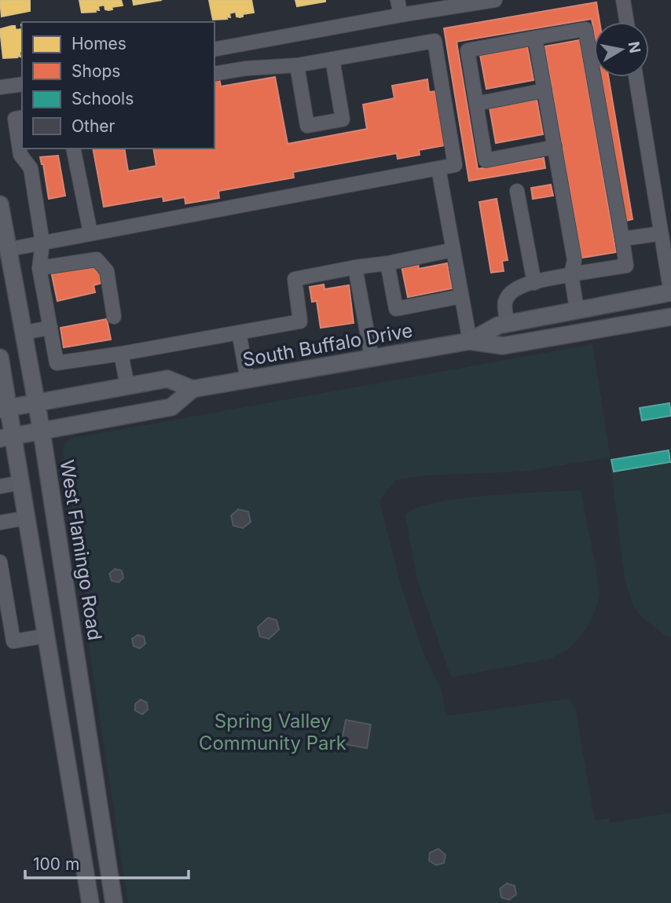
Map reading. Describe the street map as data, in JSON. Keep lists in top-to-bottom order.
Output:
{
  "streets": {
    "main road": ["South Buffalo Drive", "West Flamingo Road"]
  },
  "parks": ["Spring Valley Community Park"],
  "legend": [
    "Homes",
    "Shops",
    "Schools",
    "Other"
  ],
  "scale_bar": "100 m",
  "north": "right"
}
